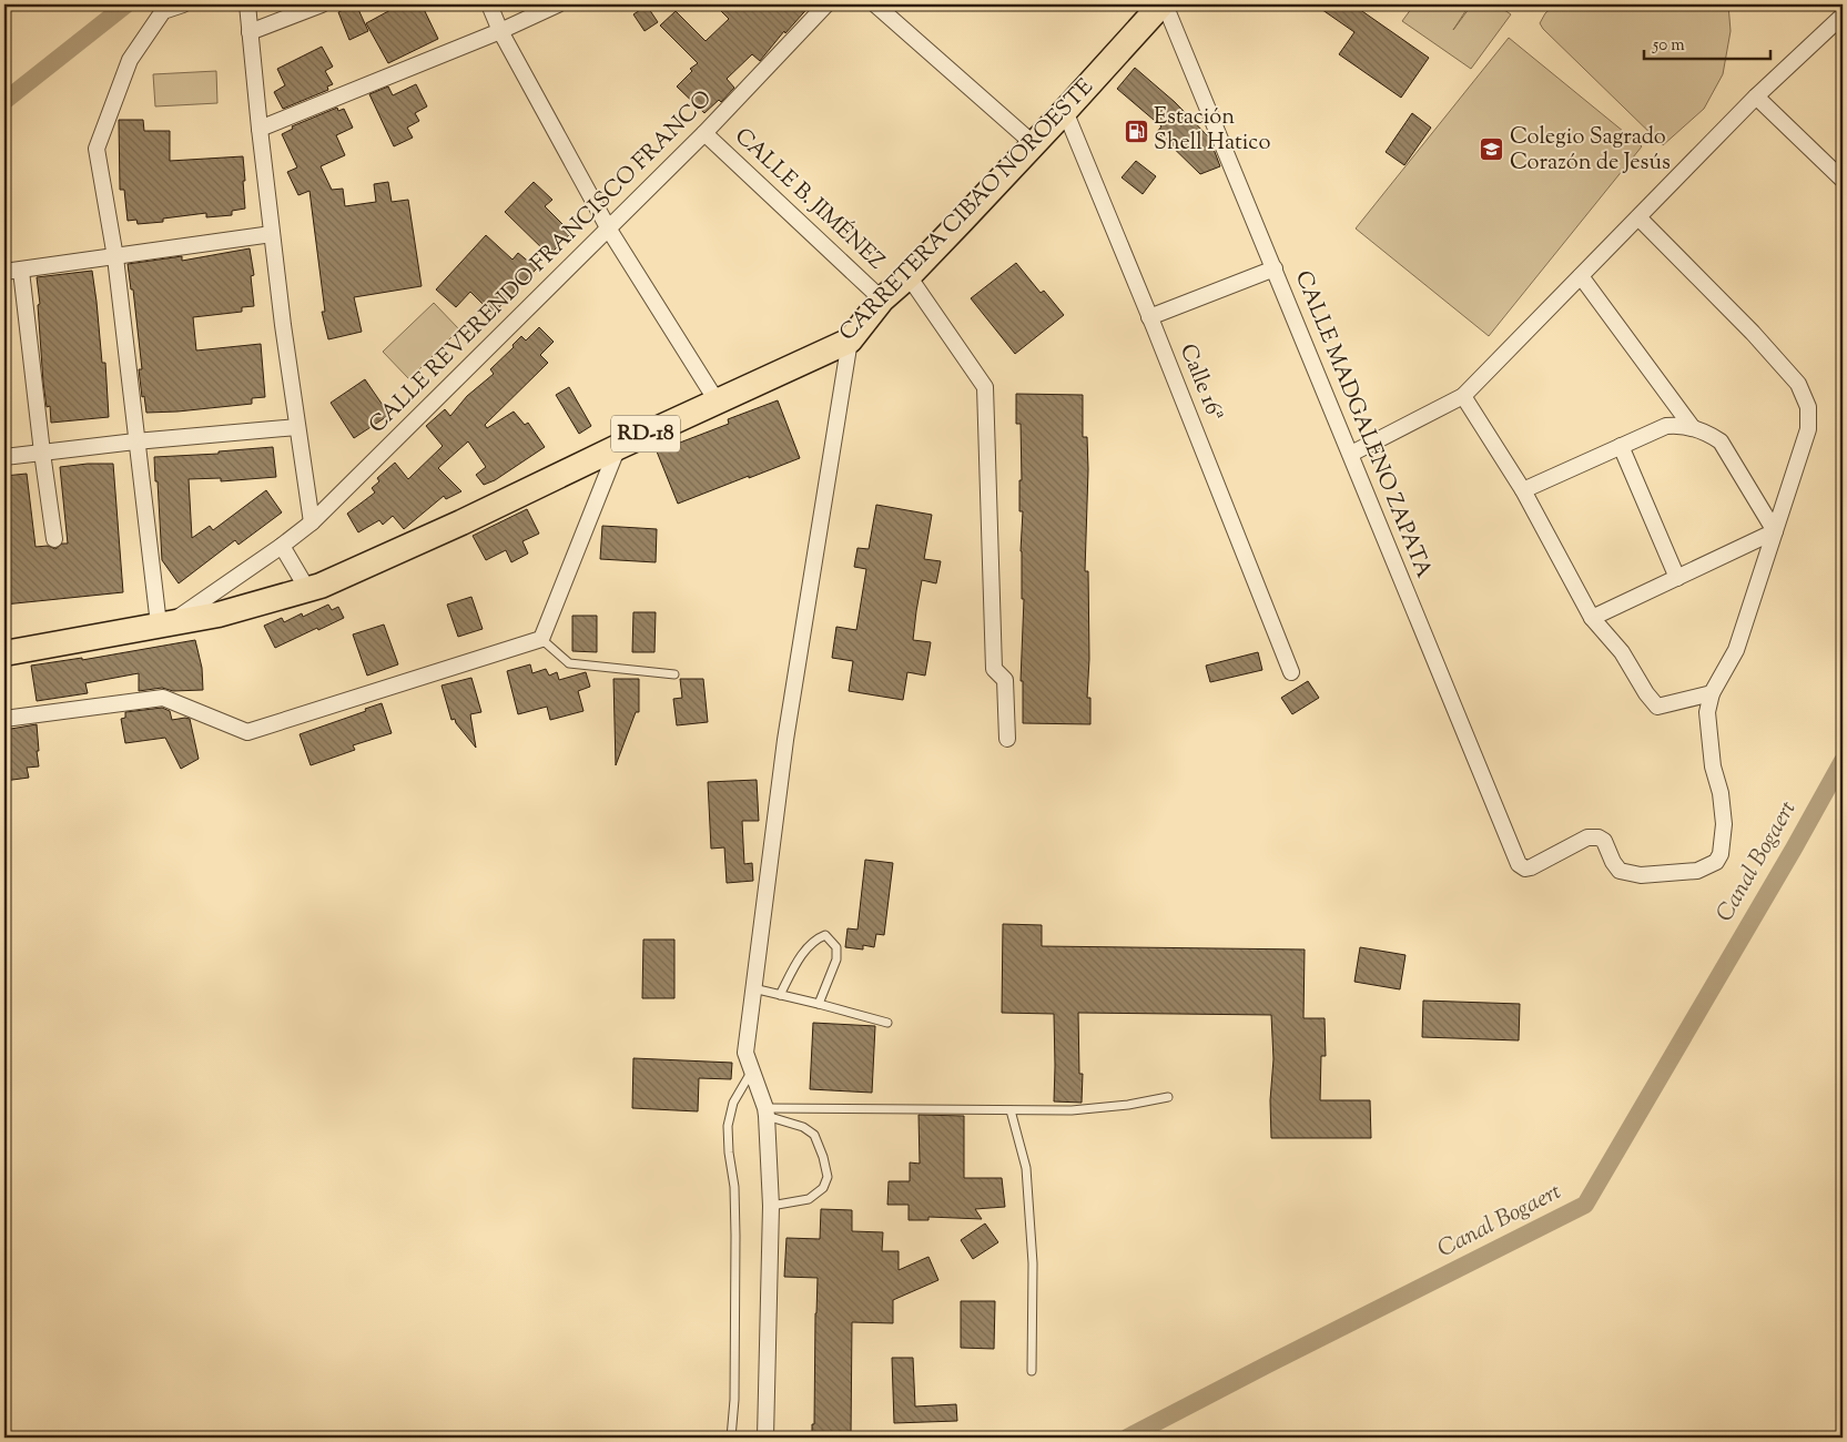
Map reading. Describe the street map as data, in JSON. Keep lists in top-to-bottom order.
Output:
{
  "streets": {
    "main road": ["CARRETERA CIBAO NOROESTE", "RD-18"],
    "street": [
      "CALLE B. JIMÉNEZ",
      "CALLE REVERENDO FRANCISCO FRANCO",
      "Calle 16ª",
      "CALLE MADGALENO ZAPATA"
    ]
  },
  "crossings": [
    ["CALLE B. JIMÉNEZ", "CARRETERA CIBAO NOROESTE"],
    ["CALLE B. JIMÉNEZ", "CALLE REVERENDO FRANCISCO FRANCO"],
    ["CARRETERA CIBAO NOROESTE", "CALLE REVERENDO FRANCISCO FRANCO"],
    ["CARRETERA CIBAO NOROESTE", "Calle 16ª"],
    ["CARRETERA CIBAO NOROESTE", "CALLE MADGALENO ZAPATA"]
  ],
  "water": ["Canal Bogaert"],
  "places": {
    "fuel station": ["Estación Shell Hatico"],
    "school or university": ["Colegio Sagrado Corazón de Jesús"]
  },
  "scale_bar": "50 m"
}
